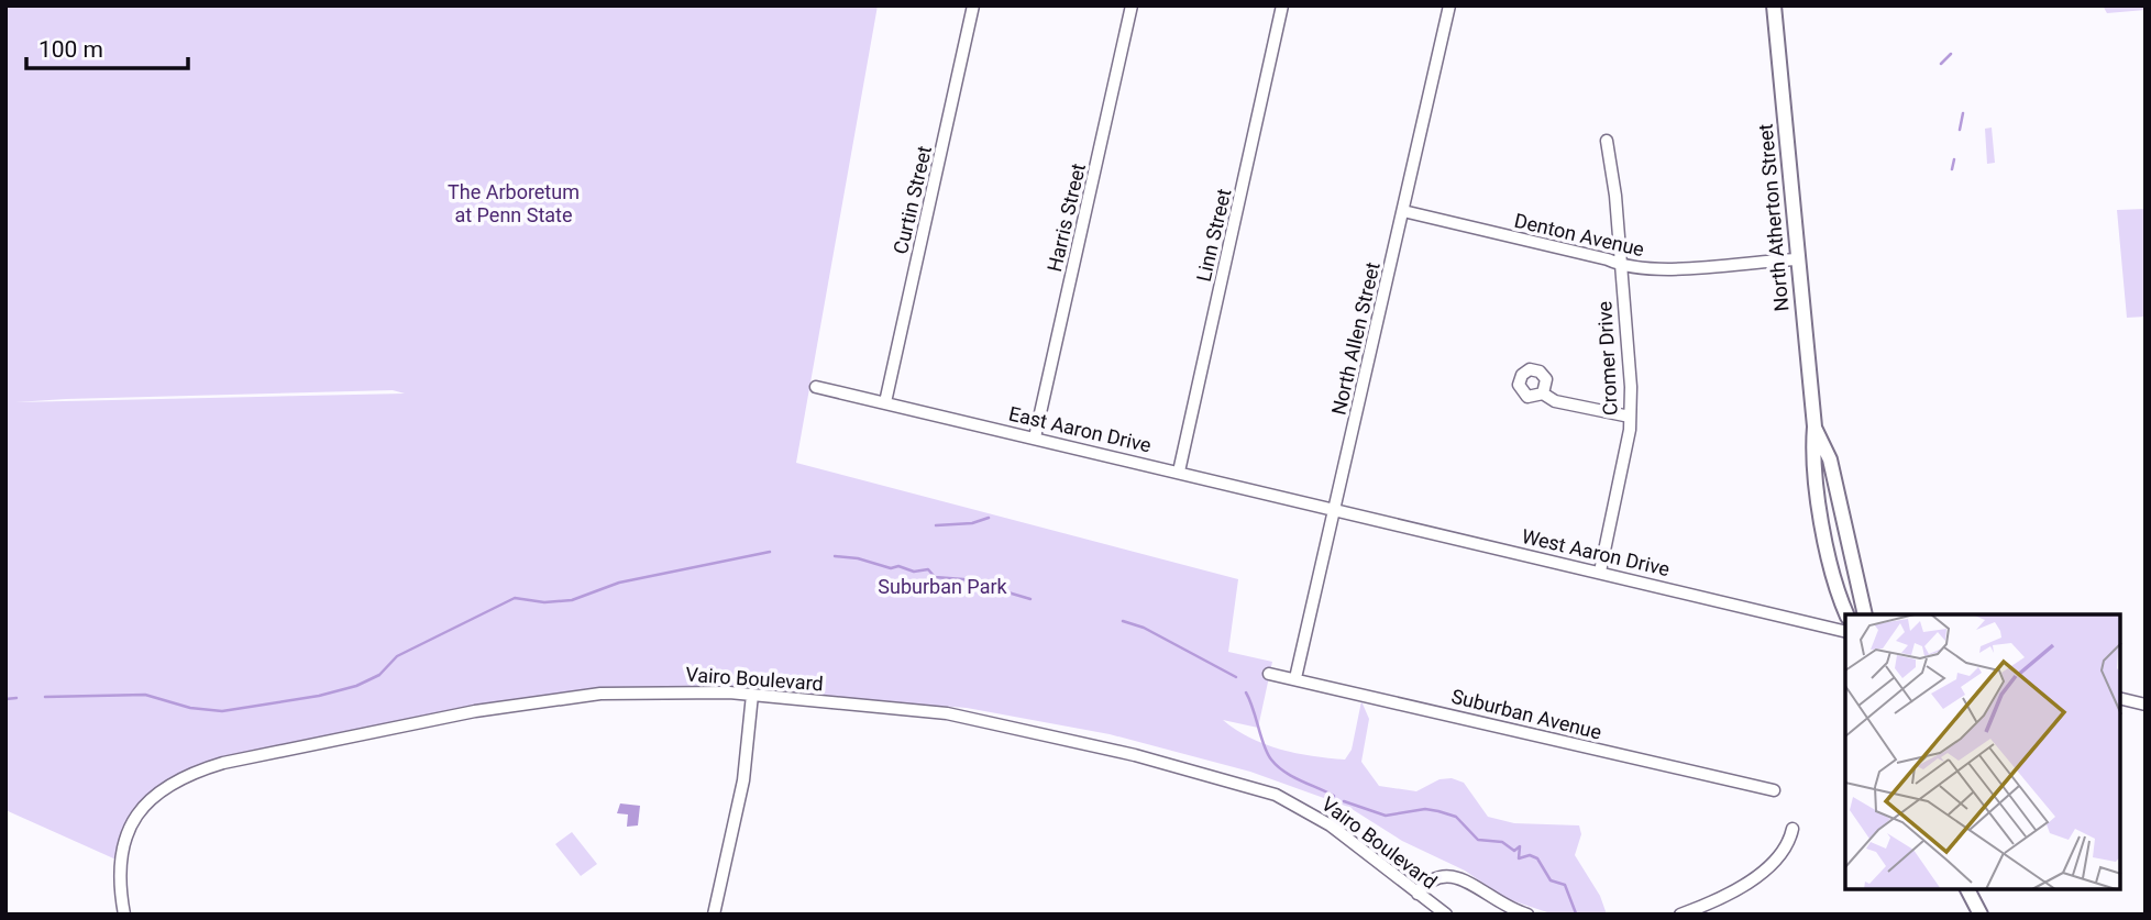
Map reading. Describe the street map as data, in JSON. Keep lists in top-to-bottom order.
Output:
{
  "streets": {
    "main road": ["North Atherton Street"],
    "street": [
      "Curtin Street",
      "Harris Street",
      "Linn Street",
      "Denton Avenue",
      "North Allen Street",
      "Cromer Drive",
      "East Aaron Drive",
      "West Aaron Drive",
      "Vairo Boulevard",
      "Suburban Avenue"
    ]
  },
  "crossings": [
    ["Curtin Street", "East Aaron Drive"],
    ["Harris Street", "East Aaron Drive"],
    ["North Atherton Street", "Denton Avenue"],
    ["Linn Street", "East Aaron Drive"],
    ["Denton Avenue", "North Allen Street"],
    ["Denton Avenue", "Cromer Drive"],
    ["North Allen Street", "East Aaron Drive"],
    ["North Allen Street", "West Aaron Drive"],
    ["North Allen Street", "Suburban Avenue"],
    ["Cromer Drive", "West Aaron Drive"],
    ["East Aaron Drive", "West Aaron Drive"]
  ],
  "parks": ["The Arboretum at Penn State", "Suburban Park"],
  "scale_bar": "100 m"
}
